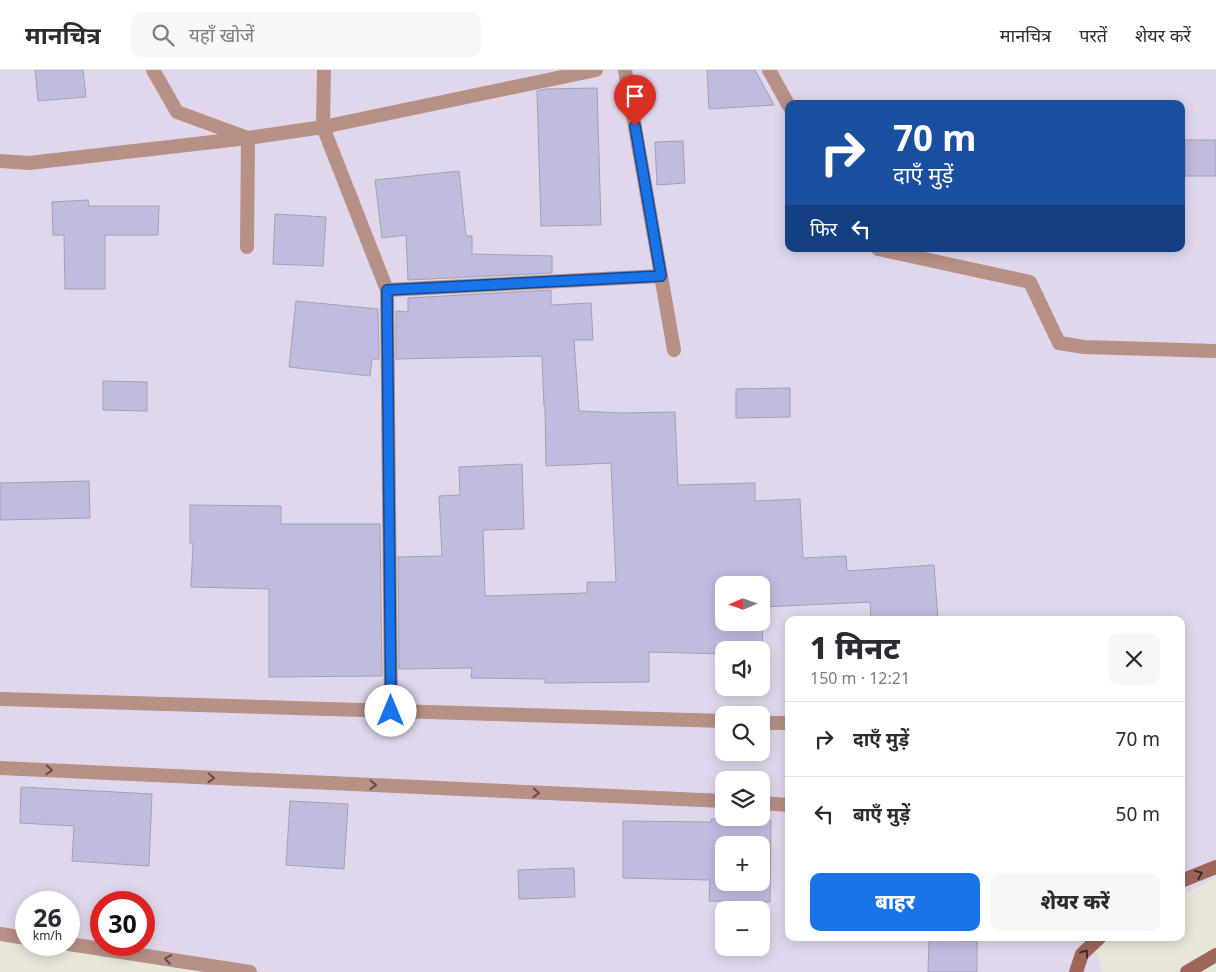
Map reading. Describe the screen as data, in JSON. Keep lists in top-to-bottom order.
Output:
{
  "north": "left",
  "page": {
    "header": "मानचित्र",
    "search": "यहाँ खोजें",
    "nav": ["मानचित्र", "परतें", "शेयर करें"],
    "turn": ["70 m", "दाएँ मुड़ें"],
    "then": "फिर",
    "map_buttons": ["+", "−"],
    "heading": ["1 मिनट", "150 m · 12:21"],
    "list": [
      {
        "name": "दाएँ मुड़ें",
        "value": "70 m"
      },
      {
        "name": "बाएँ मुड़ें",
        "value": "50 m"
      }
    ],
    "buttons": ["बाहर", "शेयर करें"],
    "speed": "26 km/h",
    "limit": "30"
  }
}
